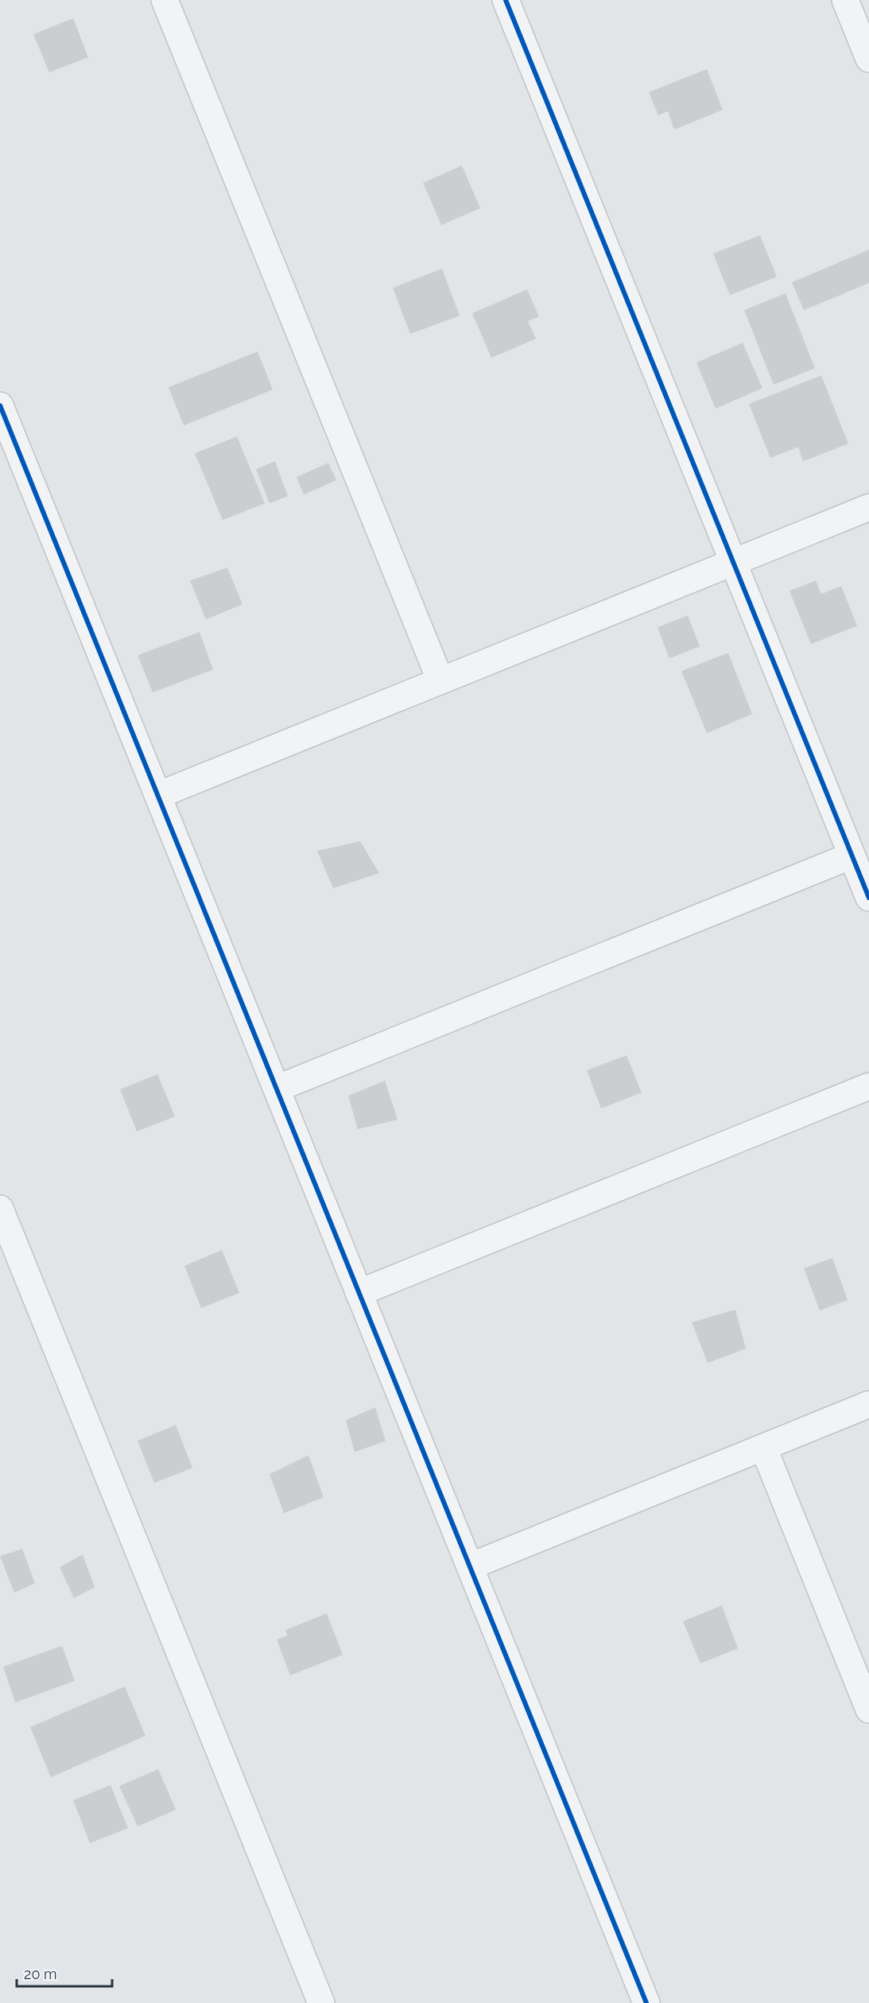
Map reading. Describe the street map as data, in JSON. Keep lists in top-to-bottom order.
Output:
{
  "scale_bar": "20 m"
}
